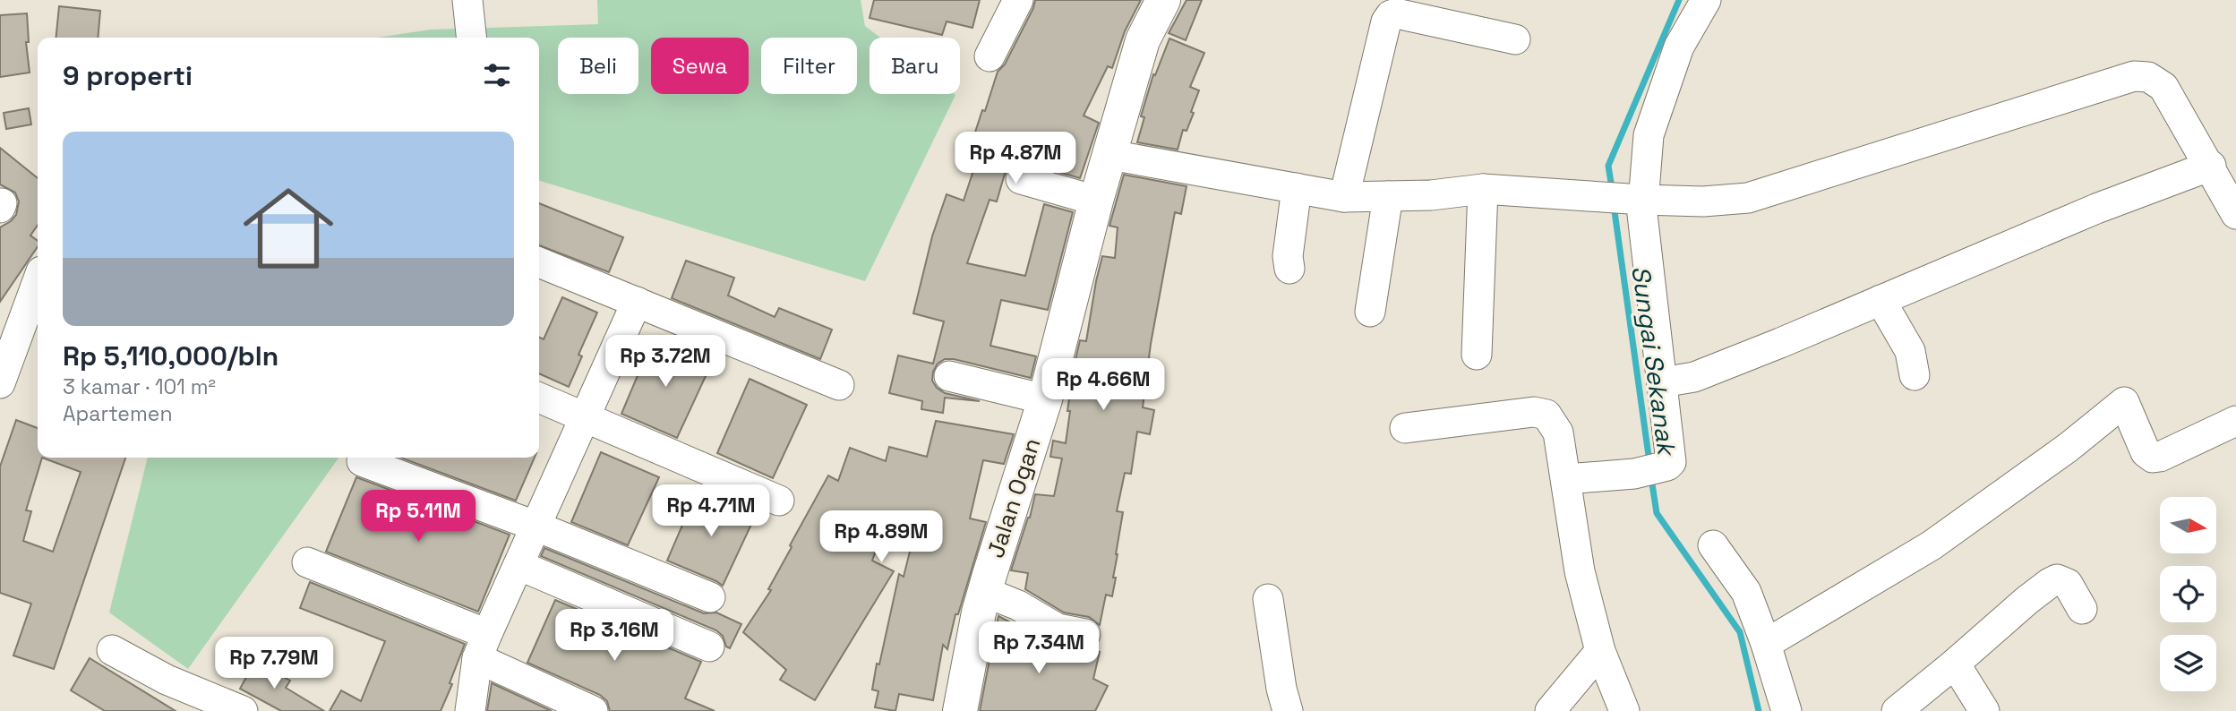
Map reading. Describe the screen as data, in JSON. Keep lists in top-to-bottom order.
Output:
{
  "streets": {
    "main road": ["Jalan Ogan"]
  },
  "water": ["Sungai Sekanak"],
  "north": "right",
  "page": {
    "chip": [
      "Beli",
      "Sewa",
      "Filter",
      "Baru"
    ],
    "heading": "9 properti",
    "list": [
      {
        "name": "Rp 5,110,000/bln",
        "note": "3 kamar · 101 m² · Apartemen"
      }
    ],
    "price": [
      "Rp 4.87M",
      "Rp 3.72M",
      "Rp 4.66M",
      "Rp 4.71M",
      "Rp 5.11M",
      "Rp 4.89M",
      "Rp 3.16M",
      "Rp 7.34M",
      "Rp 7.79M"
    ]
  }
}
